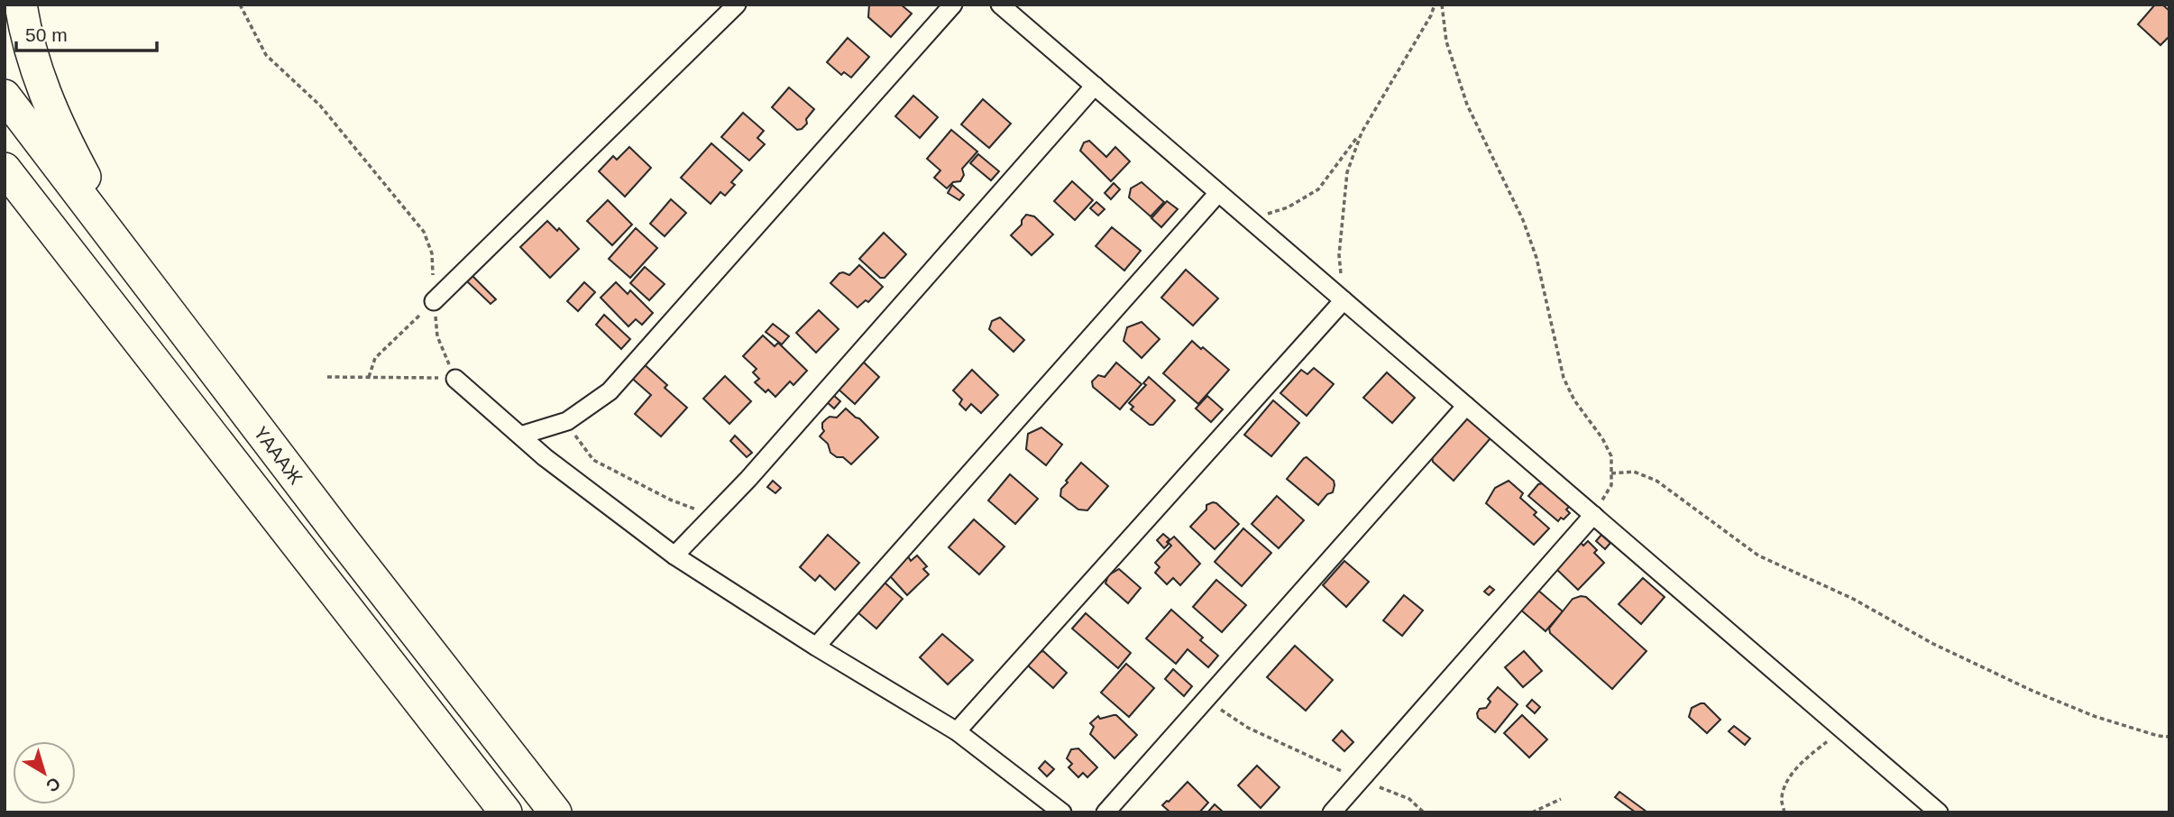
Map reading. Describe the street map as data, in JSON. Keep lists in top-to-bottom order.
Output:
{
  "streets": {
    "highway": ["ҮАААЖ"]
  },
  "scale_bar": "50 m",
  "north": "bottom right"
}
